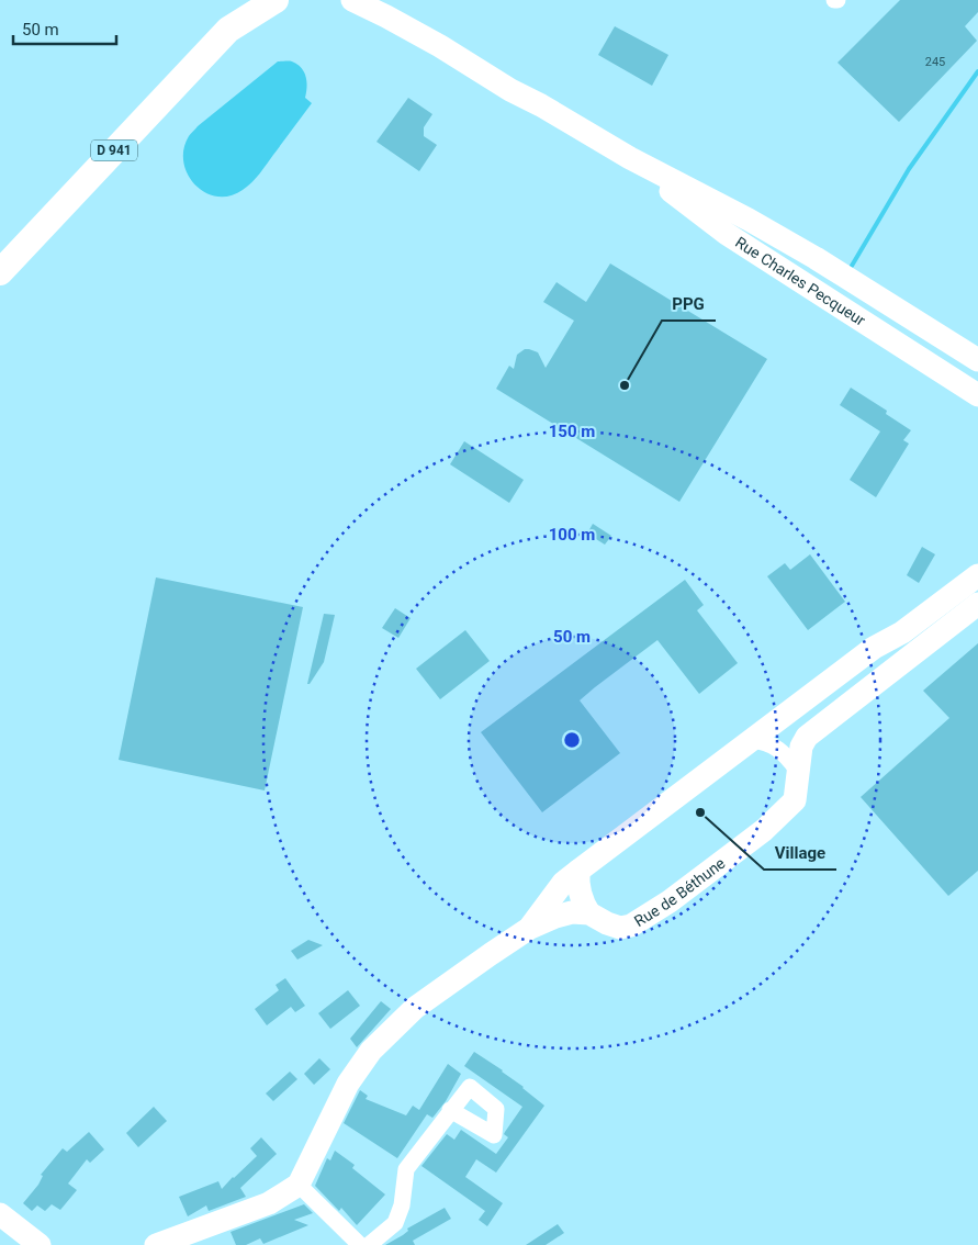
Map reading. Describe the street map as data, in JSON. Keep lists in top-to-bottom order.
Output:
{
  "streets": {
    "main road": ["D 941"],
    "street": ["Rue Charles Pecqueur", "Rue de Béthune"]
  },
  "places": ["PPG", "Village"],
  "house_numbers": ["245"],
  "scale_bar": "50 m",
  "rings": ["150 m", "100 m", "50 m"]
}
